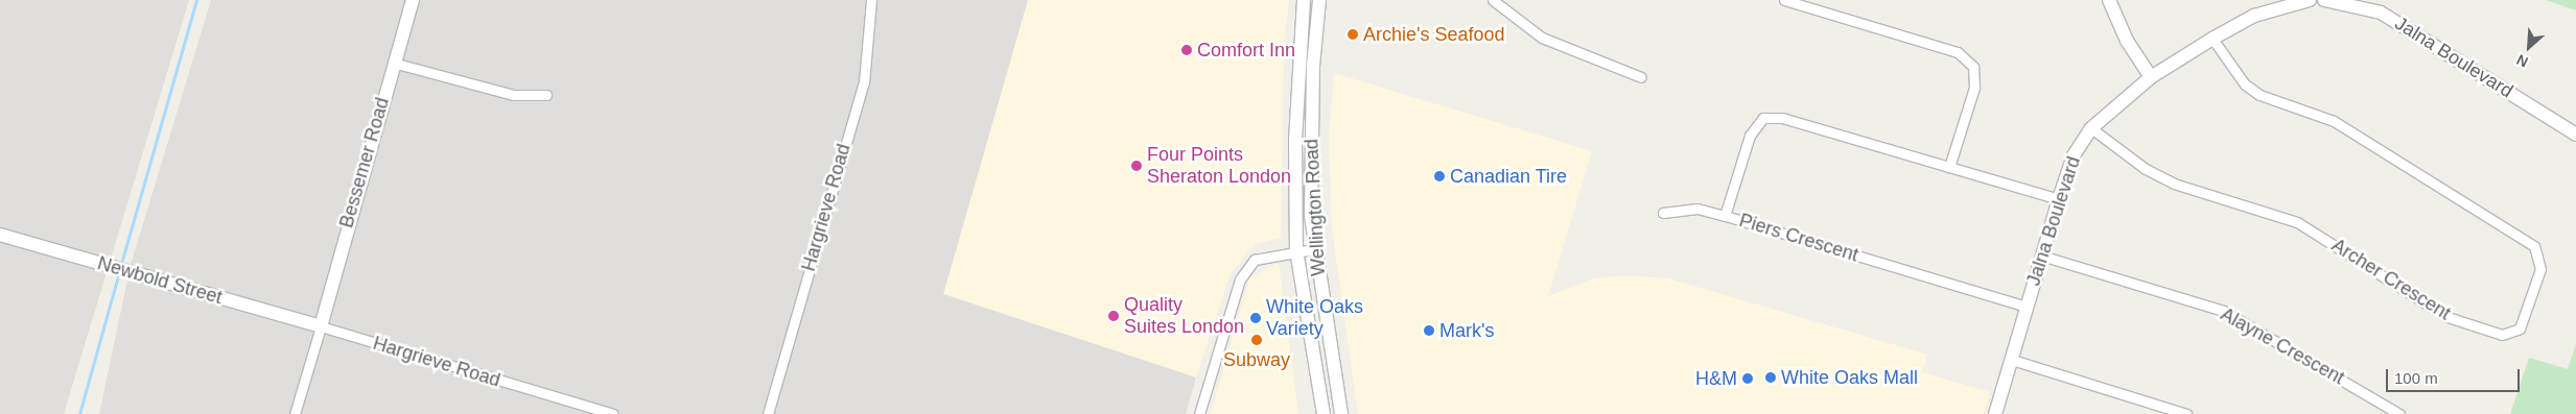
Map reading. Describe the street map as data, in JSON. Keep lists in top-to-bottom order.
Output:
{
  "streets": {
    "street": [
      "Jalna Boulevard",
      "Bessemer Road",
      "Hargrieve Road",
      "Wellington Road",
      "Piers Crescent",
      "Archer Crescent",
      "Newbold Street",
      "Alayne Crescent"
    ]
  },
  "crossings": [
    ["Jalna Boulevard", "Piers Crescent"],
    ["Jalna Boulevard", "Archer Crescent"],
    ["Jalna Boulevard", "Alayne Crescent"],
    ["Bessemer Road", "Hargrieve Road"],
    ["Bessemer Road", "Newbold Street"],
    ["Hargrieve Road", "Newbold Street"]
  ],
  "places": [
    "Archie's Seafood",
    "Comfort Inn",
    "Four Points Sheraton London",
    "Canadian Tire",
    "Quality Suites London",
    "White Oaks Variety",
    "Mark's",
    "Subway",
    "White Oaks Mall",
    "H&M"
  ],
  "scale_bar": "100 m",
  "north": "bottom left"
}
